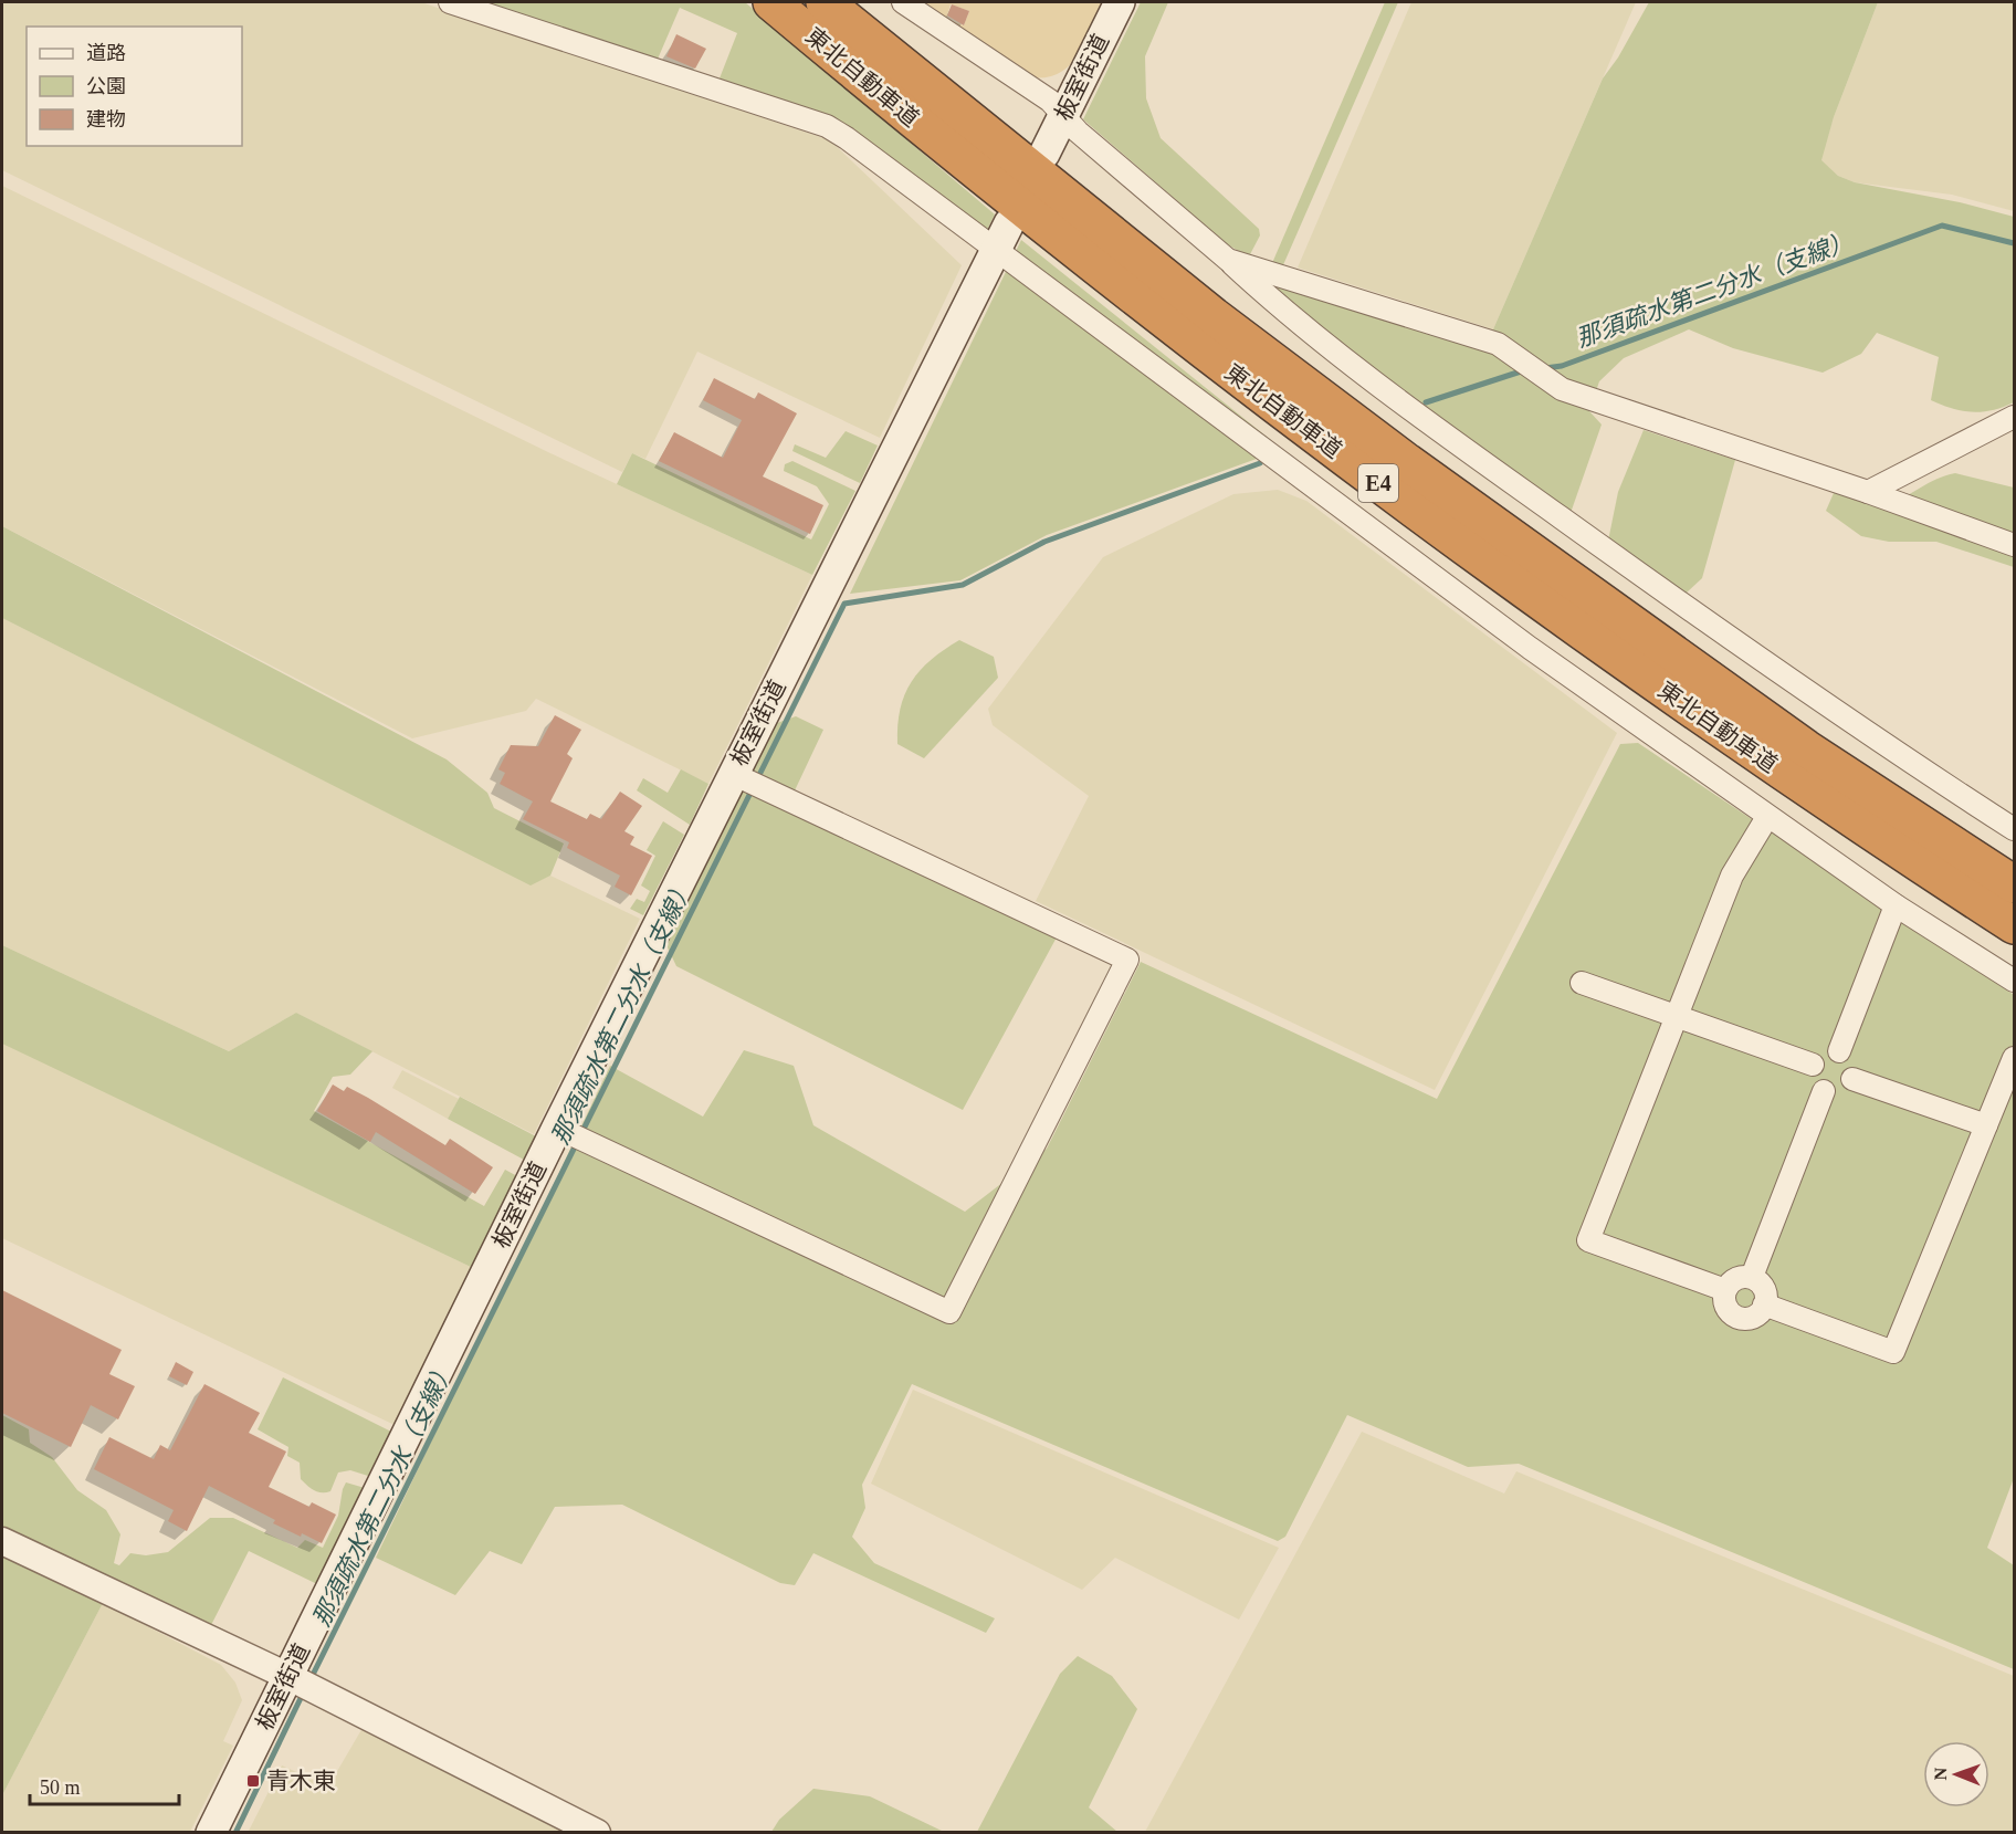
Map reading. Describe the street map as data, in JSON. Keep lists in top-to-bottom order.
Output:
{
  "streets": {
    "highway": ["東北自動車道", "E4"],
    "main road": ["板室街道"]
  },
  "water": ["那須疏水第二分水（支線）"],
  "places": {
    "transit": ["青木東"]
  },
  "legend": ["道路", "公園", "建物"],
  "scale_bar": "50 m",
  "north": "left"
}
